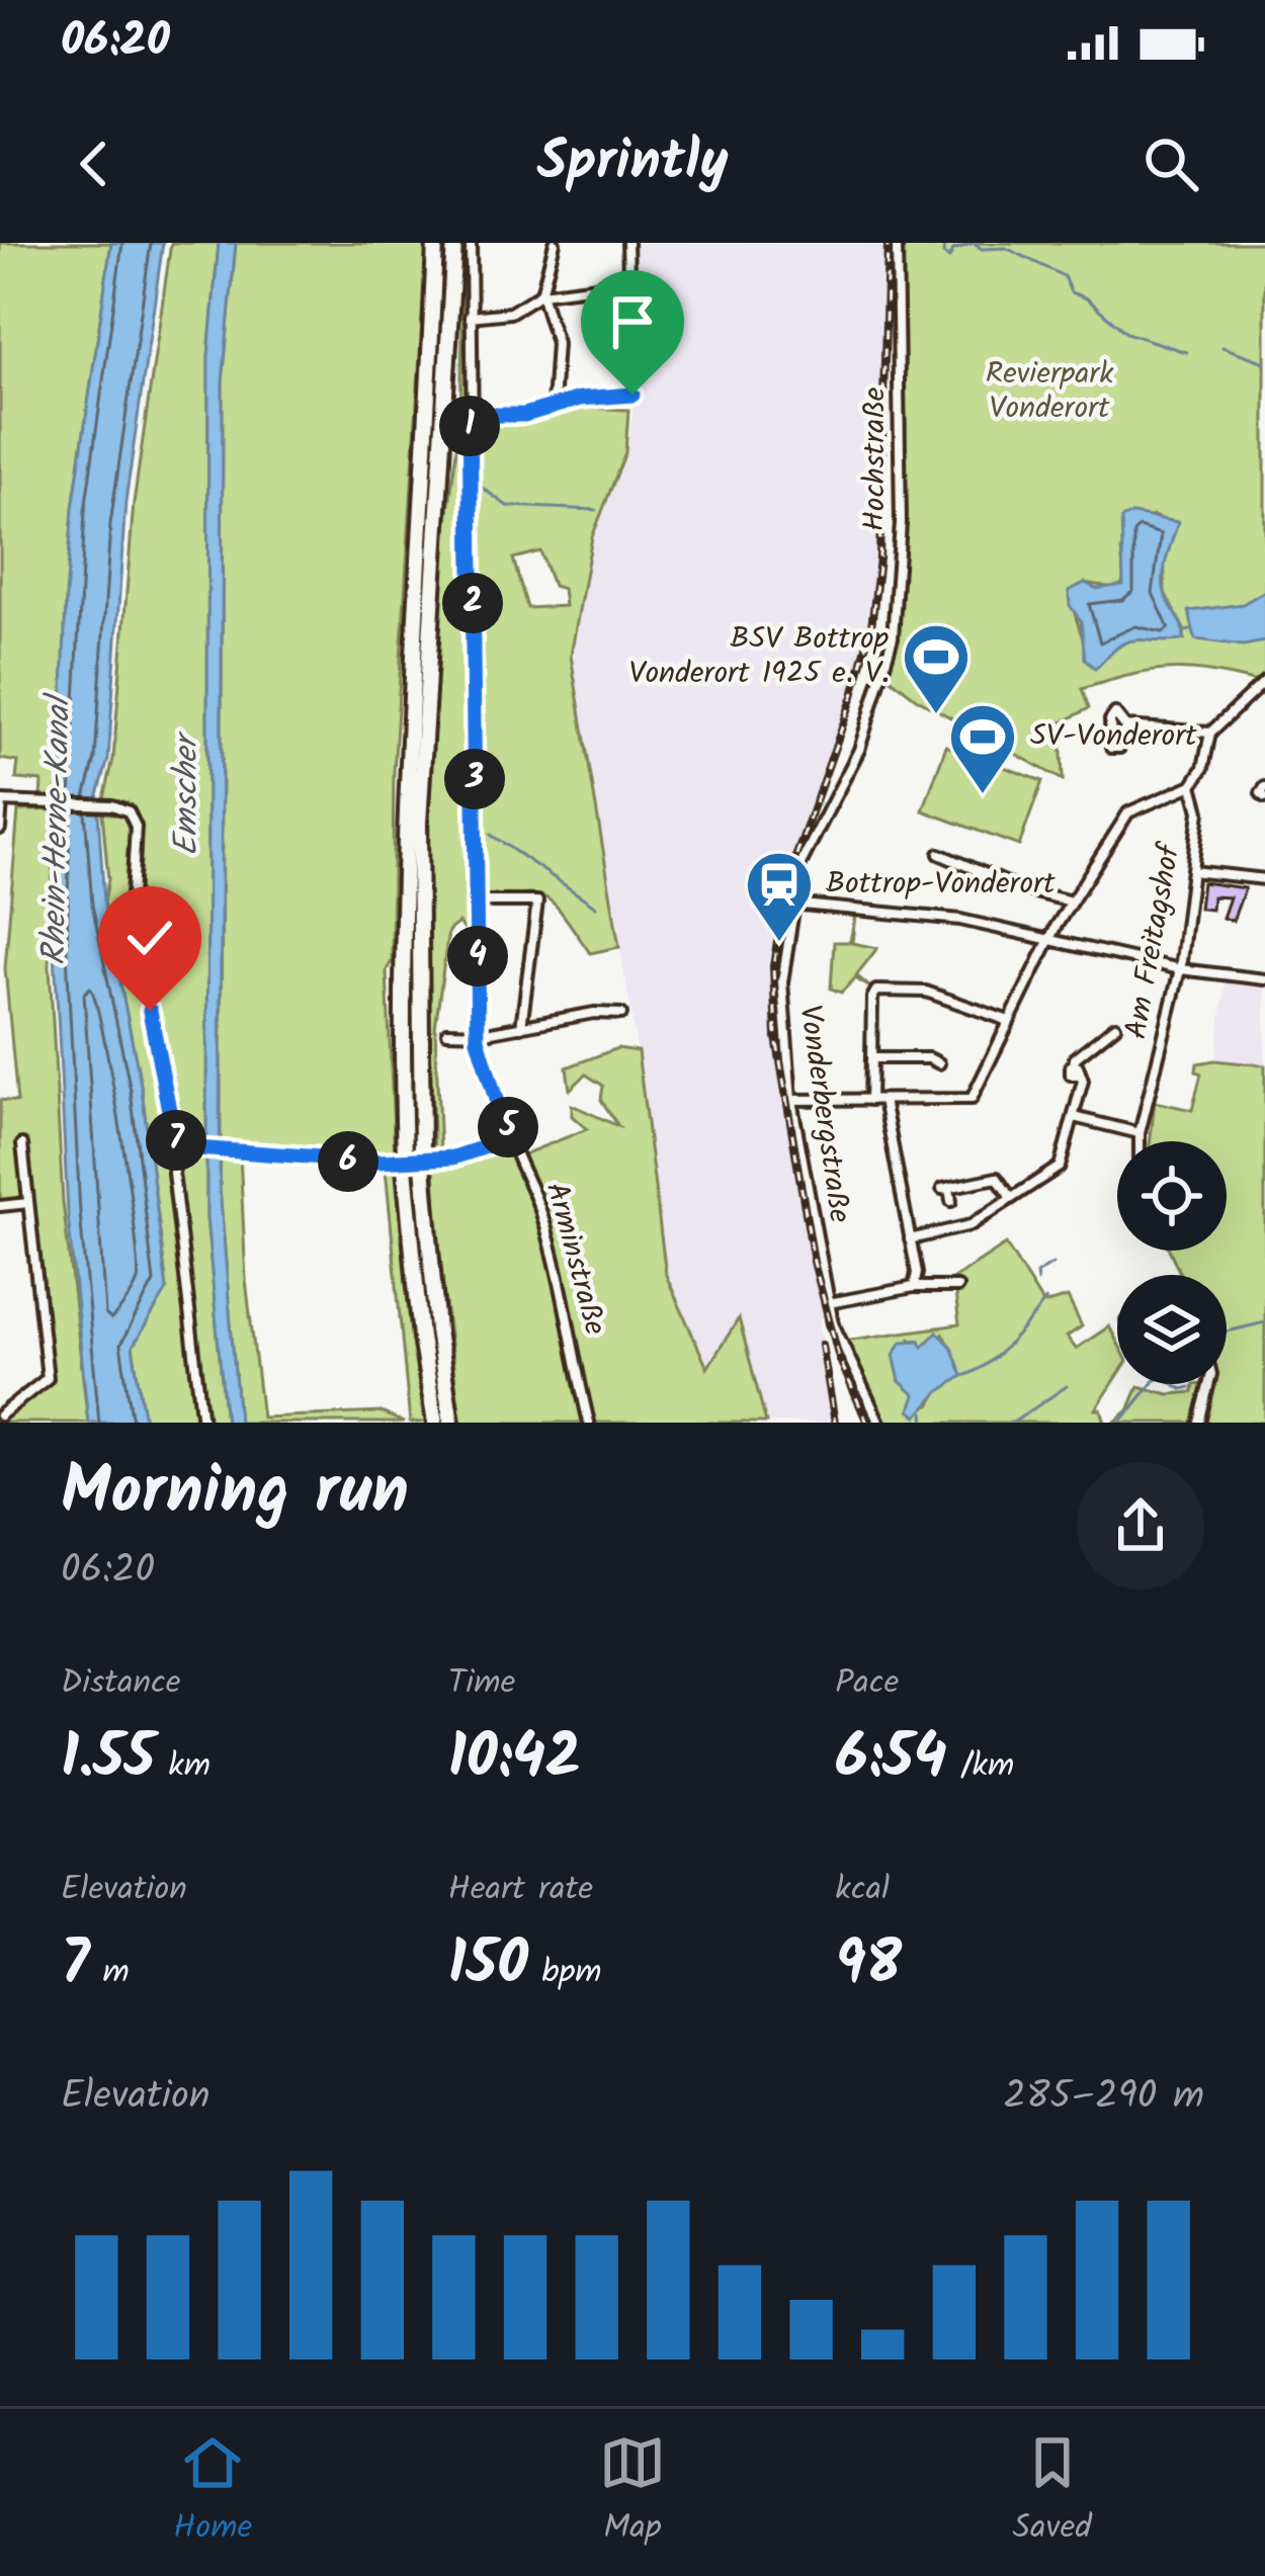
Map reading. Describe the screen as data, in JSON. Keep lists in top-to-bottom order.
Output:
{
  "streets": {
    "street": [
      "Hochstraße",
      "Am Freitagshof",
      "Vonderbergstraße",
      "Arminstraße"
    ]
  },
  "crossings": [
    ["Hochstraße", "Vonderbergstraße"]
  ],
  "water": ["Emscher", "Rhein-Herne-Kanal"],
  "parks": ["Revierpark Vonderort"],
  "places": {
    "sports": ["BSV Bottrop Vonderort 1925 e. V.", "SV-Vonderort"],
    "station": ["Bottrop-Vonderort"]
  },
  "page": {
    "status": "06:20",
    "header": "Sprintly",
    "pins": [
      "1",
      "2",
      "3",
      "4",
      "5",
      "7",
      "6"
    ],
    "heading": ["Morning run", "06:20"],
    "stats": [
      ["Distance", "1.55 km"],
      ["Time", "10:42"],
      ["Pace", "6:54 /km"],
      ["Elevation", "7 m"],
      ["Heart rate", "150 bpm"],
      ["kcal", "98"]
    ],
    "chart": ["Elevation", "285–290 m"],
    "tabs": ["Home", "Map", "Saved"]
  }
}
